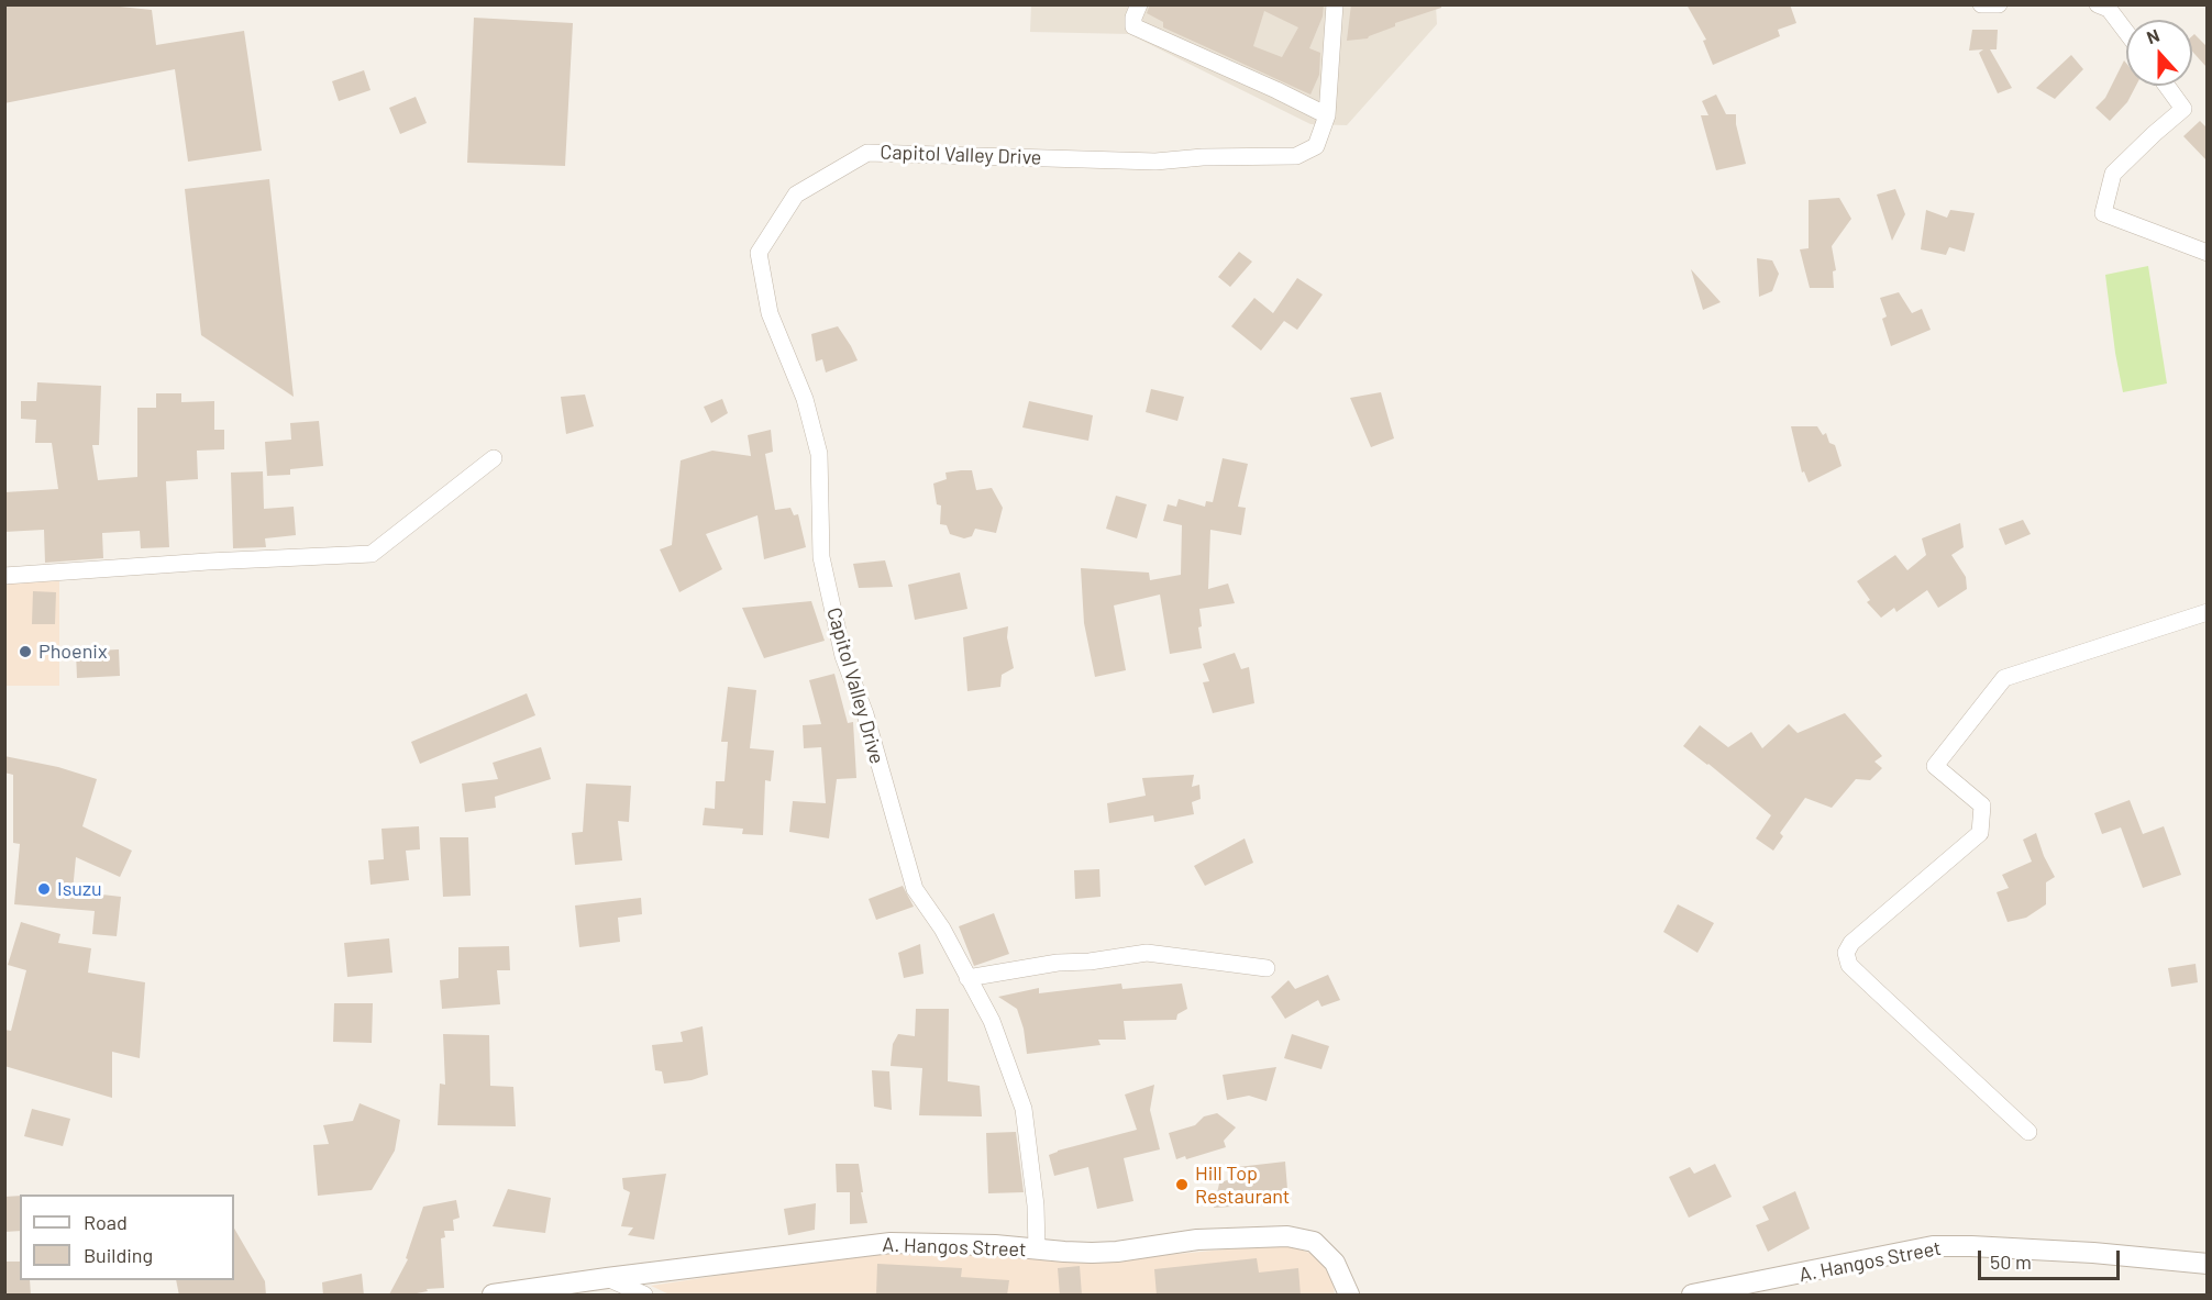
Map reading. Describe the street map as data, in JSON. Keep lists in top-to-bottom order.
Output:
{
  "streets": {
    "street": ["Capitol Valley Drive", "A. Hangos Street"]
  },
  "crossings": [
    ["Capitol Valley Drive", "A. Hangos Street"]
  ],
  "places": ["Phoenix", "Isuzu", "Hill Top Restaurant"],
  "legend": ["Road", "Building"],
  "scale_bar": "50 m",
  "north": "top"
}
